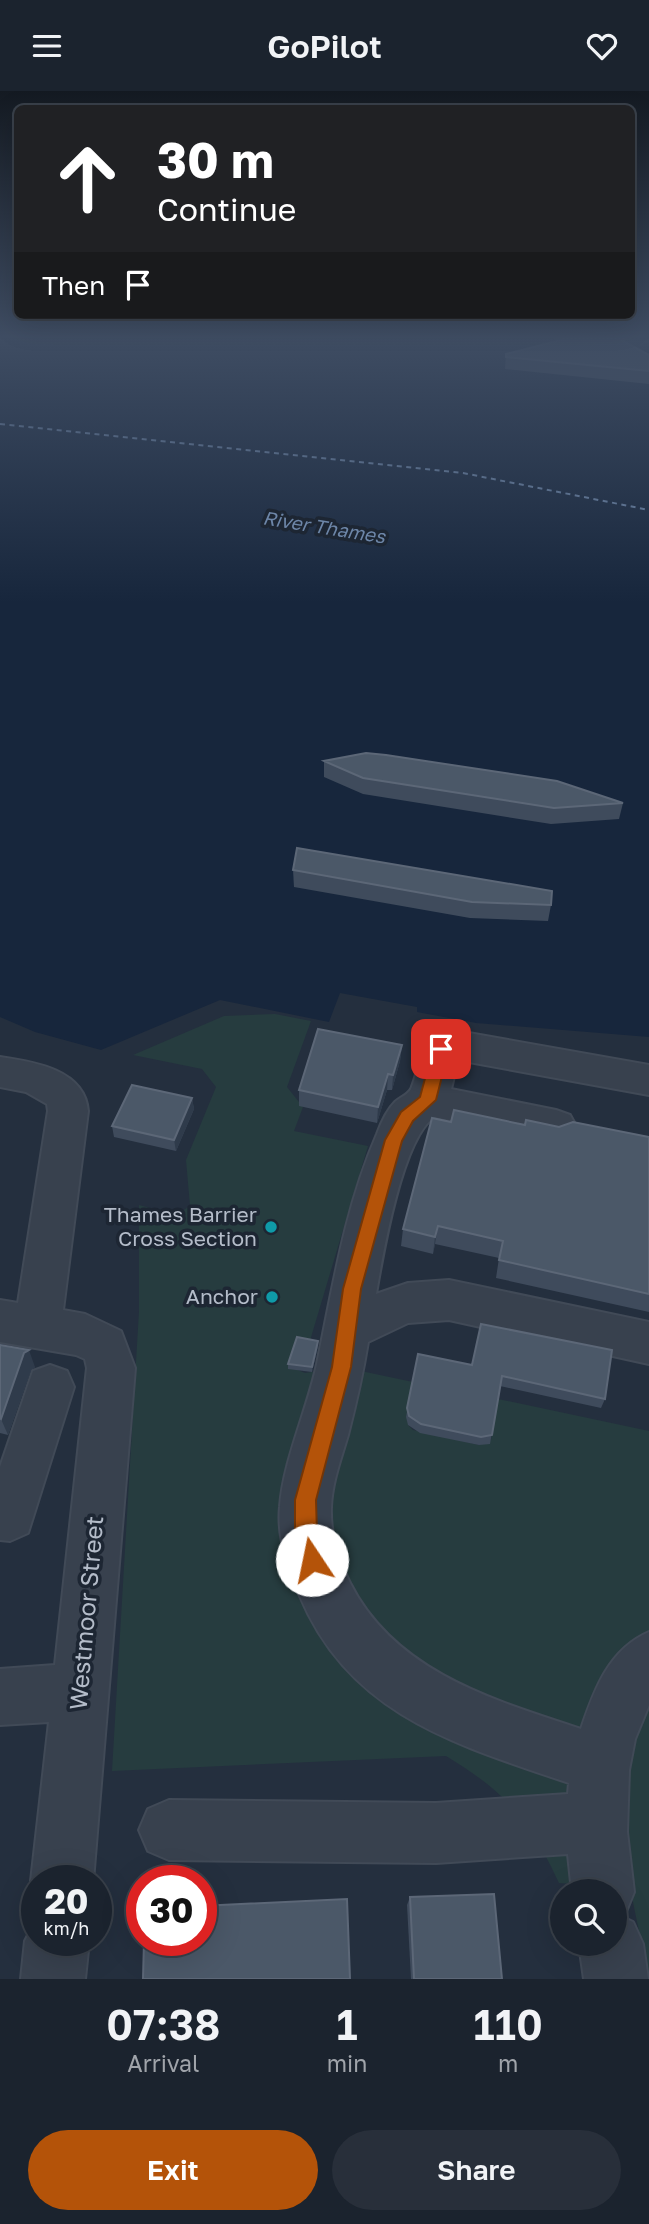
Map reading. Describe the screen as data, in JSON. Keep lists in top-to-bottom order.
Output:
{
  "streets": {
    "street": ["Westmoor Street"]
  },
  "water": ["River Thames"],
  "places": ["Thames Barrier Cross Section", "Anchor"],
  "page": {
    "header": "GoPilot",
    "turn": ["30 m", "Continue"],
    "then": "Then",
    "speed": "20 km/h",
    "limit": "30",
    "eta": [
      "07:38",
      "Arrival",
      "1",
      "min",
      "110",
      "m"
    ],
    "buttons": ["Exit", "Share"]
  }
}
